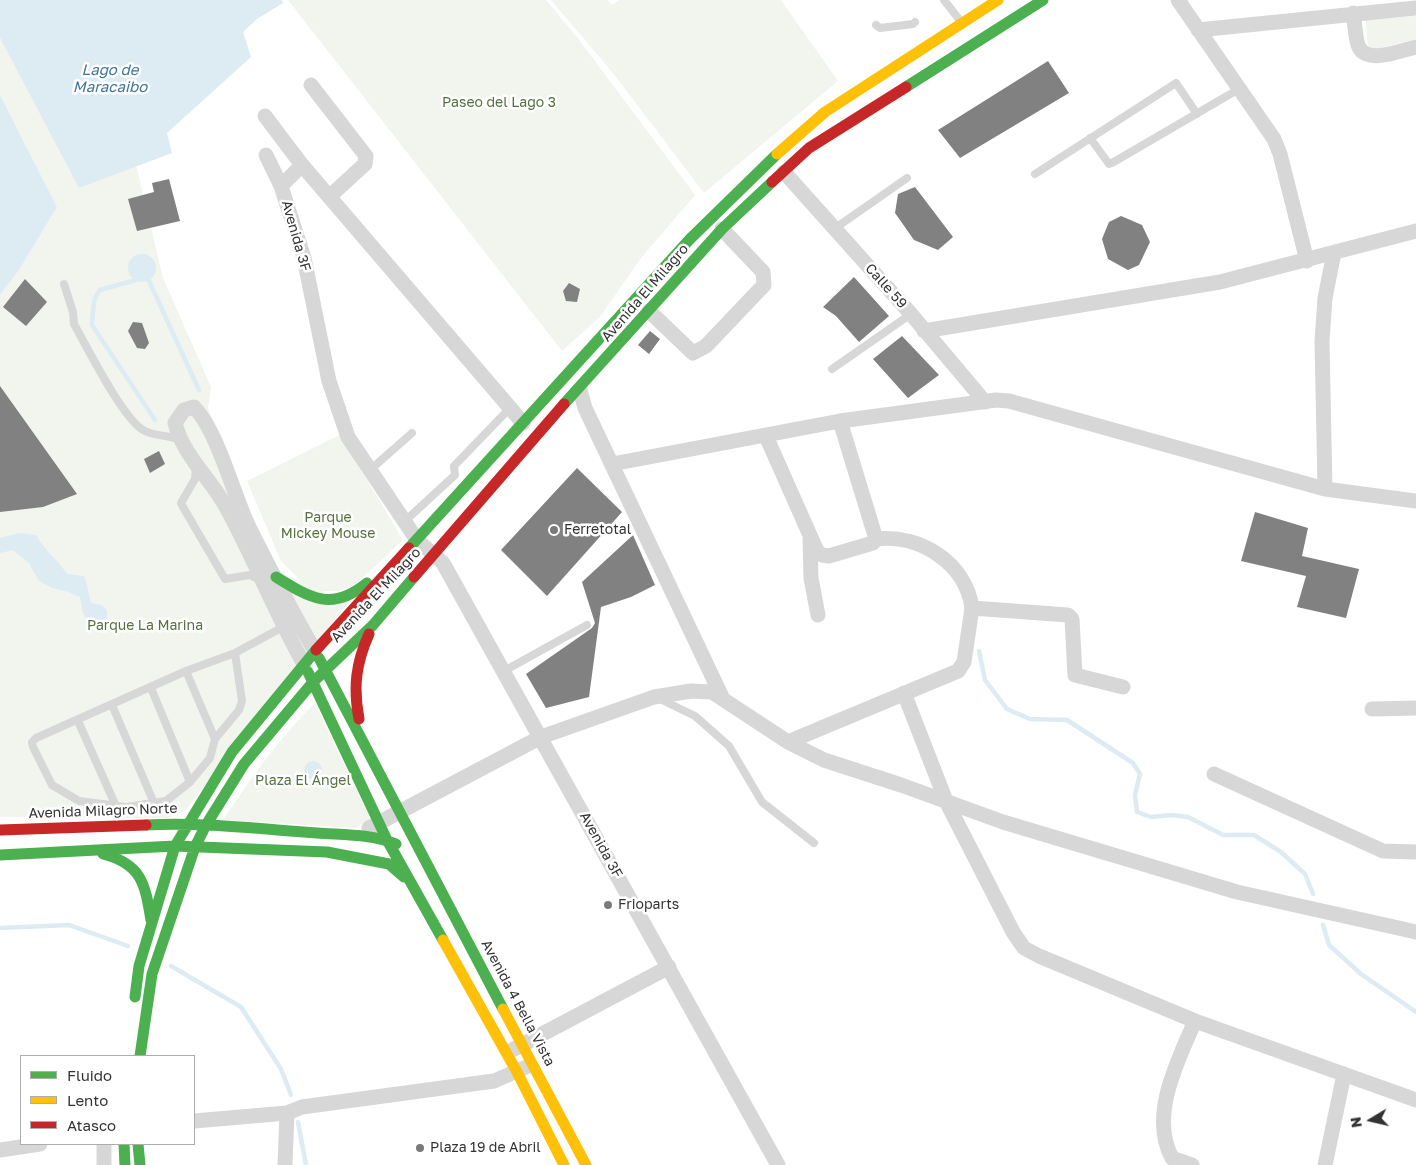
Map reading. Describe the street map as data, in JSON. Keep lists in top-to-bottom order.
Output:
{
  "streets": {
    "main road": ["Avenida El Milagro", "Avenida Milagro Norte", "Avenida 4 Bella Vista"],
    "street": ["Avenida 3F", "Calle 59"]
  },
  "crossings": [
    ["Avenida 3F", "Avenida El Milagro"],
    ["Calle 59", "Avenida El Milagro"],
    ["Avenida El Milagro", "Avenida Milagro Norte"],
    ["Avenida El Milagro", "Avenida 4 Bella Vista"]
  ],
  "water": ["Lago de Maracaibo"],
  "parks": [
    "Paseo del Lago 3",
    "Parque Mickey Mouse",
    "Parque La Marina",
    "Plaza El Ángel"
  ],
  "places": ["Ferretotal", "Frioparts", "Plaza 19 de Abril"],
  "legend": ["Fluido", "Lento", "Atasco"],
  "north": "left"
}
